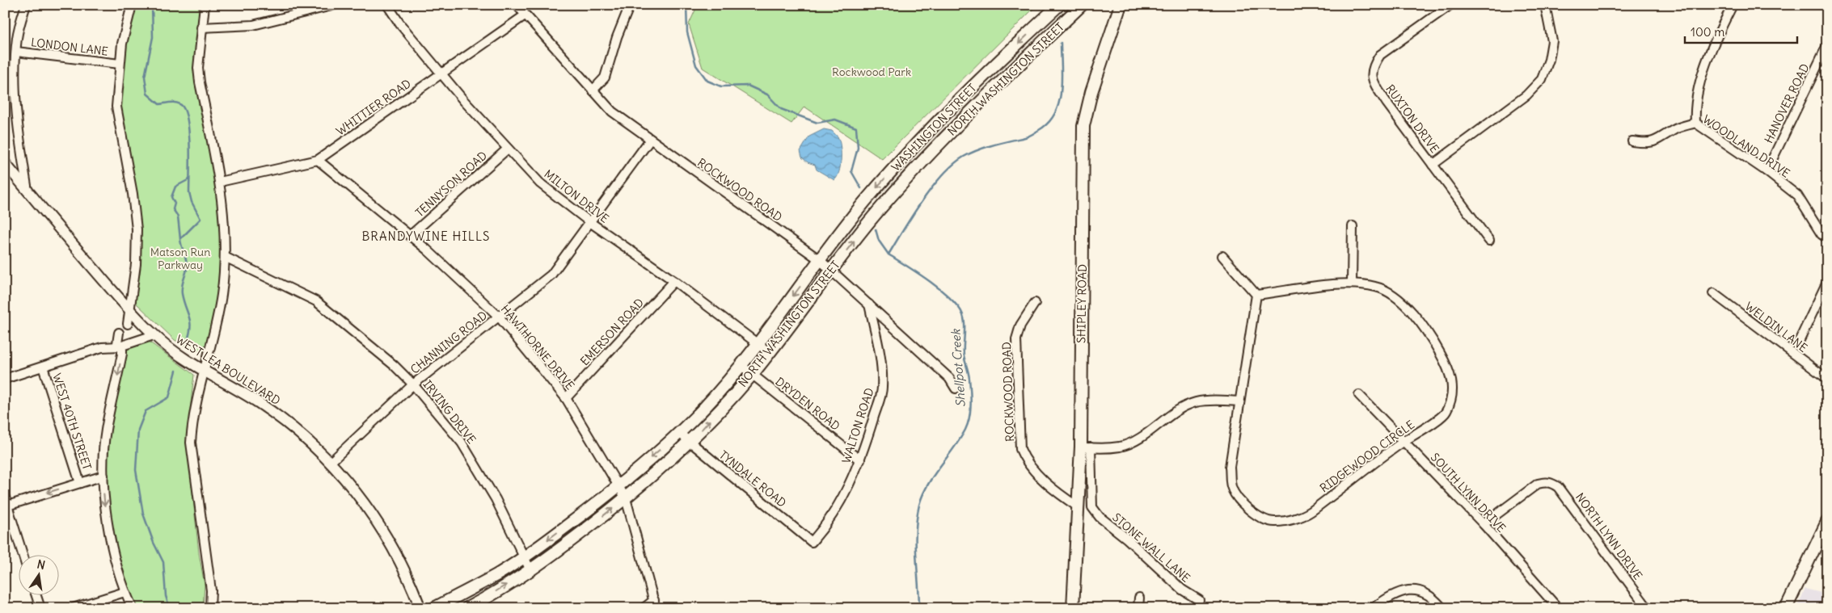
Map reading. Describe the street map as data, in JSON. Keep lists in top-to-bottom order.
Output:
{
  "streets": {
    "main road": ["NORTH WASHINGTON STREET", "WASHINGTON STREET", "SHIPLEY ROAD"],
    "street": [
      "LONDON LANE",
      "HANOVER ROAD",
      "WHITTIER ROAD",
      "RUXTON DRIVE",
      "WOODLAND DRIVE",
      "TENNYSON ROAD",
      "ROCKWOOD ROAD",
      "MILTON DRIVE",
      "WELDIN LANE",
      "EMERSON ROAD",
      "CHANNING ROAD",
      "HAWTHORNE DRIVE",
      "WEST LEA BOULEVARD",
      "DRYDEN ROAD",
      "IRVING DRIVE",
      "WEST 40TH STREET",
      "WALTON ROAD",
      "RIDGEWOOD CIRCLE",
      "TYNDALE ROAD",
      "SOUTH LYNN DRIVE",
      "NORTH LYNN DRIVE",
      "STONE WALL LANE"
    ]
  },
  "crossings": [
    ["NORTH WASHINGTON STREET", "WASHINGTON STREET"],
    ["NORTH WASHINGTON STREET", "ROCKWOOD ROAD"],
    ["NORTH WASHINGTON STREET", "MILTON DRIVE"],
    ["NORTH WASHINGTON STREET", "HAWTHORNE DRIVE"],
    ["NORTH WASHINGTON STREET", "DRYDEN ROAD"],
    ["NORTH WASHINGTON STREET", "IRVING DRIVE"],
    ["NORTH WASHINGTON STREET", "TYNDALE ROAD"],
    ["HANOVER ROAD", "WOODLAND DRIVE"],
    ["WHITTIER ROAD", "ROCKWOOD ROAD"],
    ["WHITTIER ROAD", "MILTON DRIVE"],
    ["WHITTIER ROAD", "HAWTHORNE DRIVE"],
    ["WASHINGTON STREET", "ROCKWOOD ROAD"],
    ["TENNYSON ROAD", "MILTON DRIVE"],
    ["TENNYSON ROAD", "HAWTHORNE DRIVE"],
    ["ROCKWOOD ROAD", "SHIPLEY ROAD"],
    ["ROCKWOOD ROAD", "CHANNING ROAD"],
    ["ROCKWOOD ROAD", "WALTON ROAD"],
    ["MILTON DRIVE", "EMERSON ROAD"],
    ["MILTON DRIVE", "CHANNING ROAD"],
    ["SHIPLEY ROAD", "STONE WALL LANE"],
    ["EMERSON ROAD", "HAWTHORNE DRIVE"],
    ["CHANNING ROAD", "HAWTHORNE DRIVE"],
    ["CHANNING ROAD", "WEST LEA BOULEVARD"],
    ["CHANNING ROAD", "IRVING DRIVE"],
    ["DRYDEN ROAD", "WALTON ROAD"],
    ["WALTON ROAD", "TYNDALE ROAD"],
    ["RIDGEWOOD CIRCLE", "SOUTH LYNN DRIVE"],
    ["SOUTH LYNN DRIVE", "NORTH LYNN DRIVE"]
  ],
  "one_way": ["WASHINGTON STREET"],
  "districts": ["BRANDYWINE HILLS"],
  "water": ["Shellpot Creek"],
  "parks": ["Rockwood Park", "Matson Run Parkway"],
  "scale_bar": "100 m",
  "north": "top"
}
